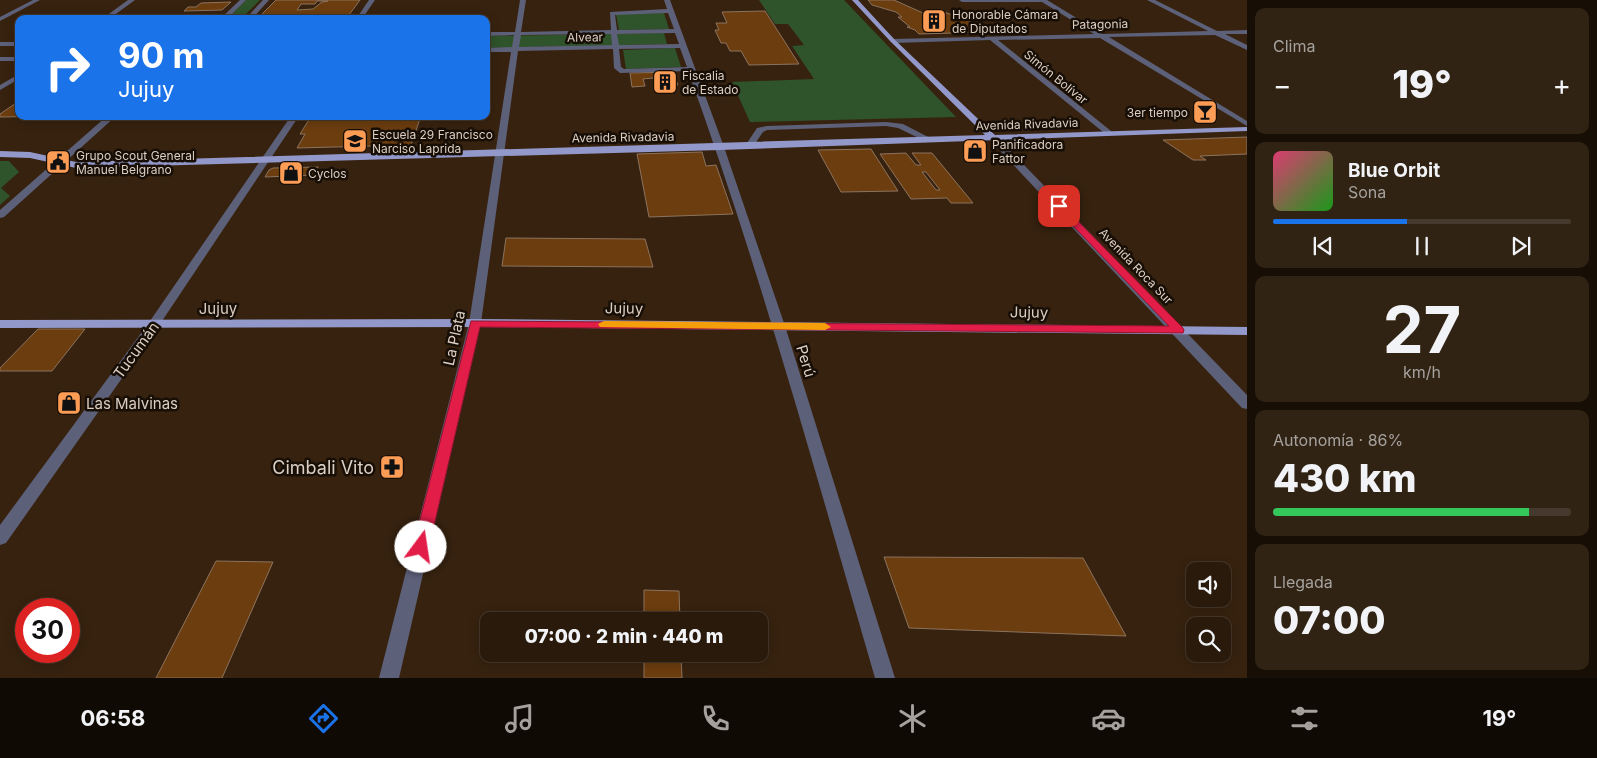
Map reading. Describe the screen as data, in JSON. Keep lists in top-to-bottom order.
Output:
{
  "streets": {
    "main road": ["Avenida Rivadavia", "Avenida Roca Sur", "Jujuy"],
    "street": [
      "Patagonia",
      "Alvear",
      "Simón Bolívar",
      "La Plata",
      "Tucumán",
      "Perú"
    ]
  },
  "crossings": [
    ["Patagonia", "Simón Bolívar"],
    ["Patagonia", "Avenida Roca Sur"],
    ["Alvear", "La Plata"],
    ["Alvear", "Perú"],
    ["Simón Bolívar", "Avenida Rivadavia"],
    ["Avenida Rivadavia", "Avenida Roca Sur"],
    ["Avenida Rivadavia", "La Plata"],
    ["Avenida Rivadavia", "Tucumán"],
    ["Avenida Rivadavia", "Perú"],
    ["Avenida Roca Sur", "Jujuy"],
    ["Jujuy", "La Plata"],
    ["Jujuy", "Tucumán"],
    ["Jujuy", "Perú"]
  ],
  "places": {
    "building": ["Honorable Cámara de Diputados", "Fiscalia de Estado"],
    "bar": ["3er tiempo"],
    "school or university": ["Escuela 29 Francisco Narciso Laprida"],
    "shop": ["Panificadora Fattor", "Cyclos", "Las Malvinas"],
    "public building": ["Grupo Scout General Manuel Belgrano"],
    "pharmacy": ["Cimbali Vito"]
  },
  "page": {
    "tile": [
      "Clima",
      ["27", "km/h"],
      ["Autonomía · 86%", "430 km"],
      ["Llegada", "07:00"]
    ],
    "turn": ["90 m", "Jujuy"],
    "heat": ["−", "19°", "+"],
    "song": ["Blue Orbit", "Sona"],
    "limit": "30",
    "trip": "07:00 · 2 min · 440 m",
    "tabs": ["06:58", "19°"]
  }
}
